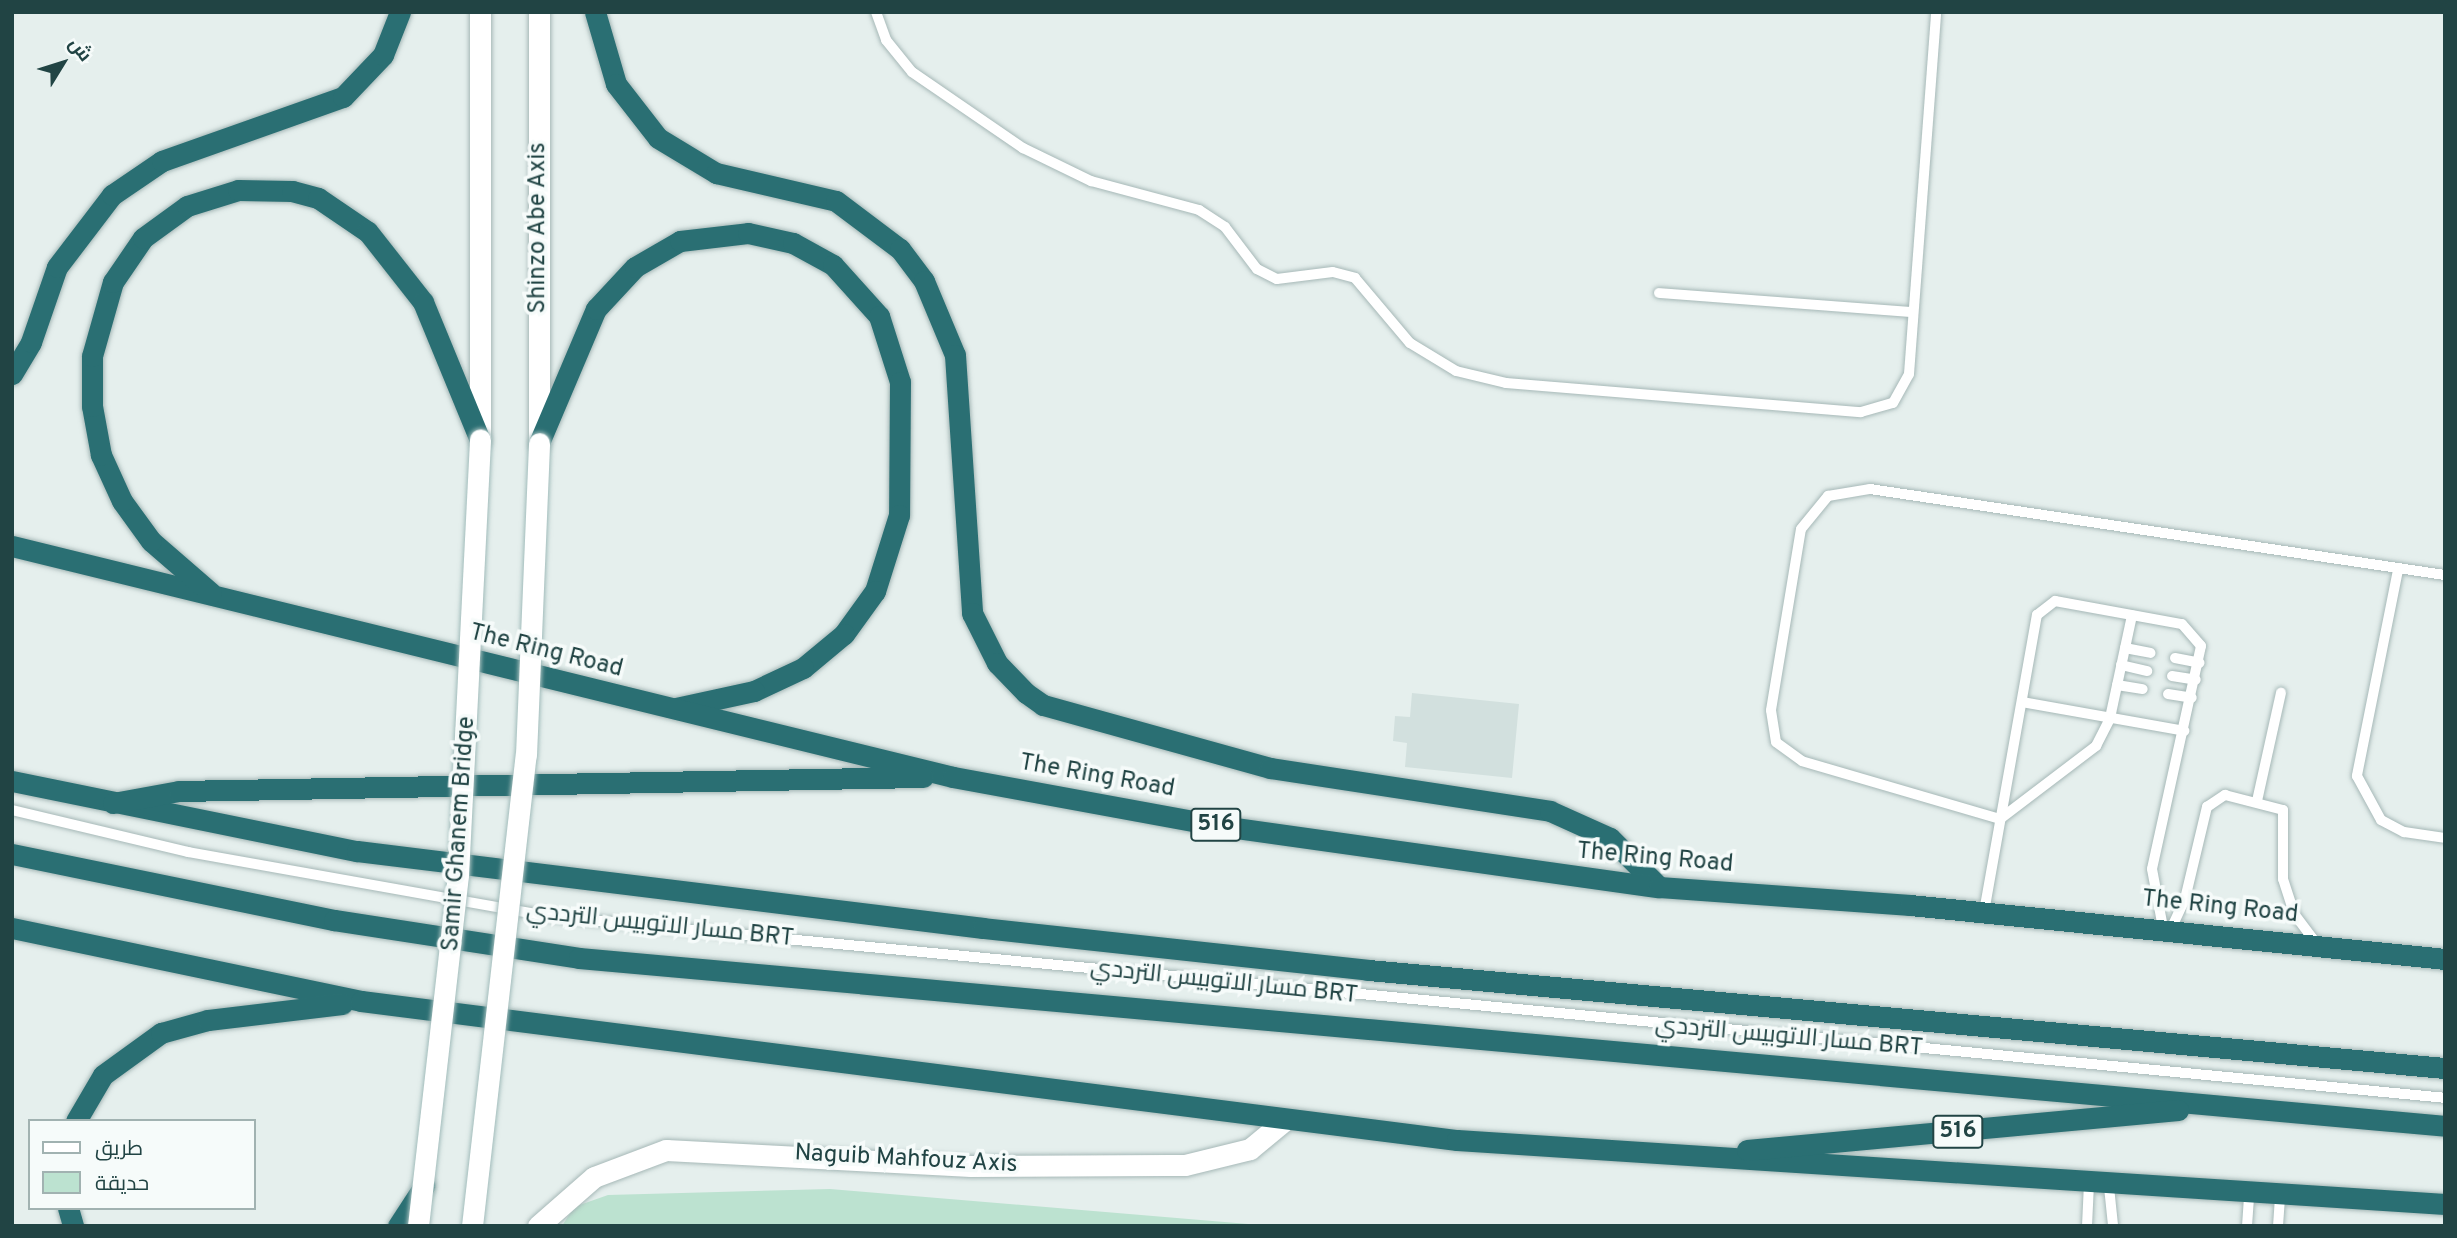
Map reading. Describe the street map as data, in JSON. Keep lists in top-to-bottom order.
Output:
{
  "streets": {
    "highway": ["The Ring Road", "516"],
    "main road": ["Shinzo Abe Axis", "Samir Ghanem Bridge", "Naguib Mahfouz Axis"],
    "lane": ["مسار الاتوبيس الترددي BRT"]
  },
  "crossings": [
    ["516", "Naguib Mahfouz Axis"]
  ],
  "legend": ["طريق", "حديقة"],
  "north": "top right"
}
